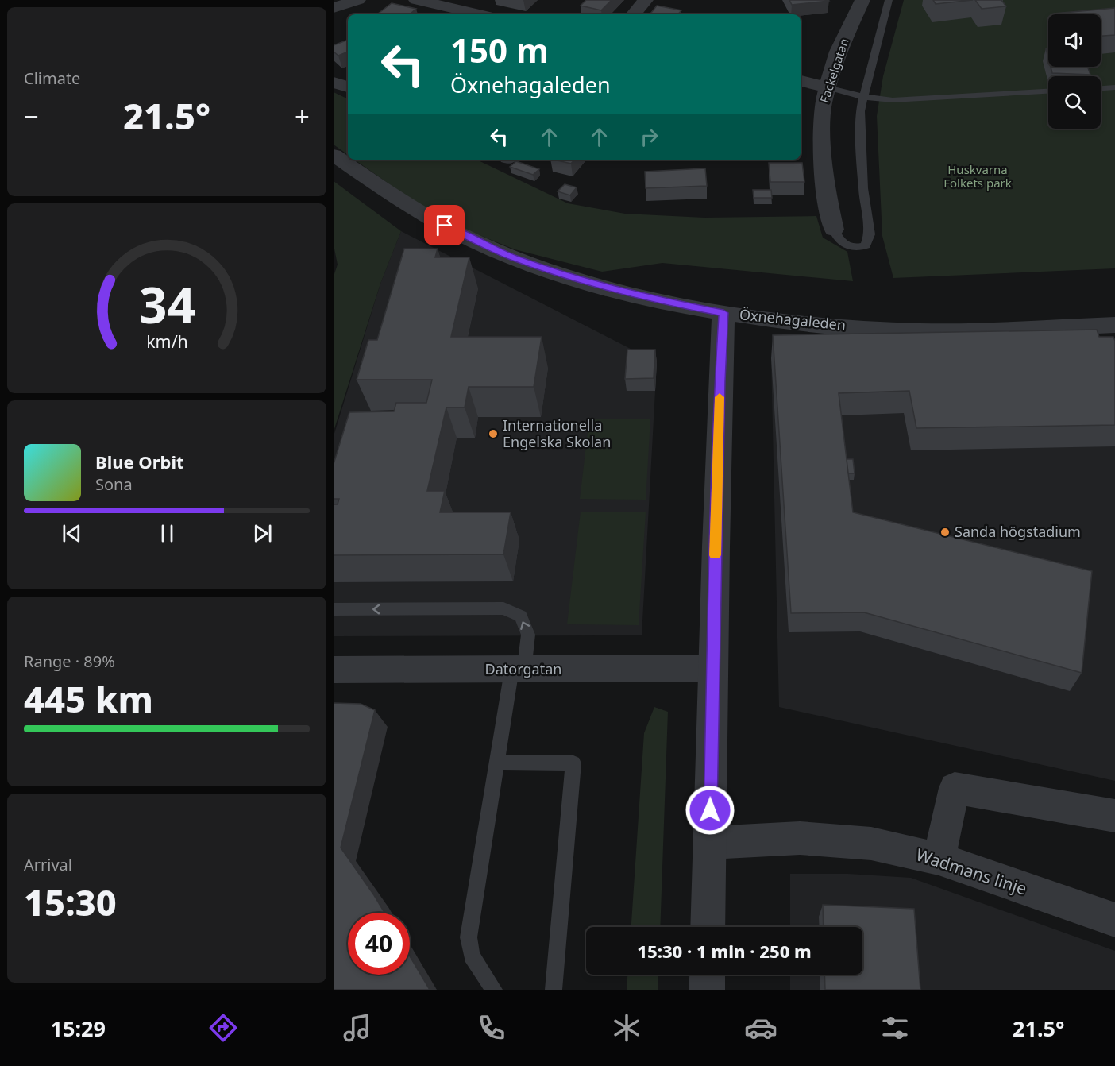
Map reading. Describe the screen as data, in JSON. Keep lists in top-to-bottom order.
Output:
{
  "streets": {
    "street": [
      "Fackelgatan",
      "Öxnehagaleden",
      "Datorgatan",
      "Wadmans linje"
    ]
  },
  "parks": ["Huskvarna Folkets park"],
  "places": ["Internationella Engelska Skolan", "Sanda högstadium"],
  "page": {
    "tile": [
      "Climate",
      ["Range · 89%", "445 km"],
      ["Arrival", "15:30"]
    ],
    "turn": ["150 m", "Öxnehagaleden"],
    "heat": ["−", "21.5°", "+"],
    "song": ["Blue Orbit", "Sona"],
    "limit": "40",
    "trip": "15:30 · 1 min · 250 m",
    "tabs": ["15:29", "21.5°"],
    "gauge": ["34", "km/h"]
  }
}
